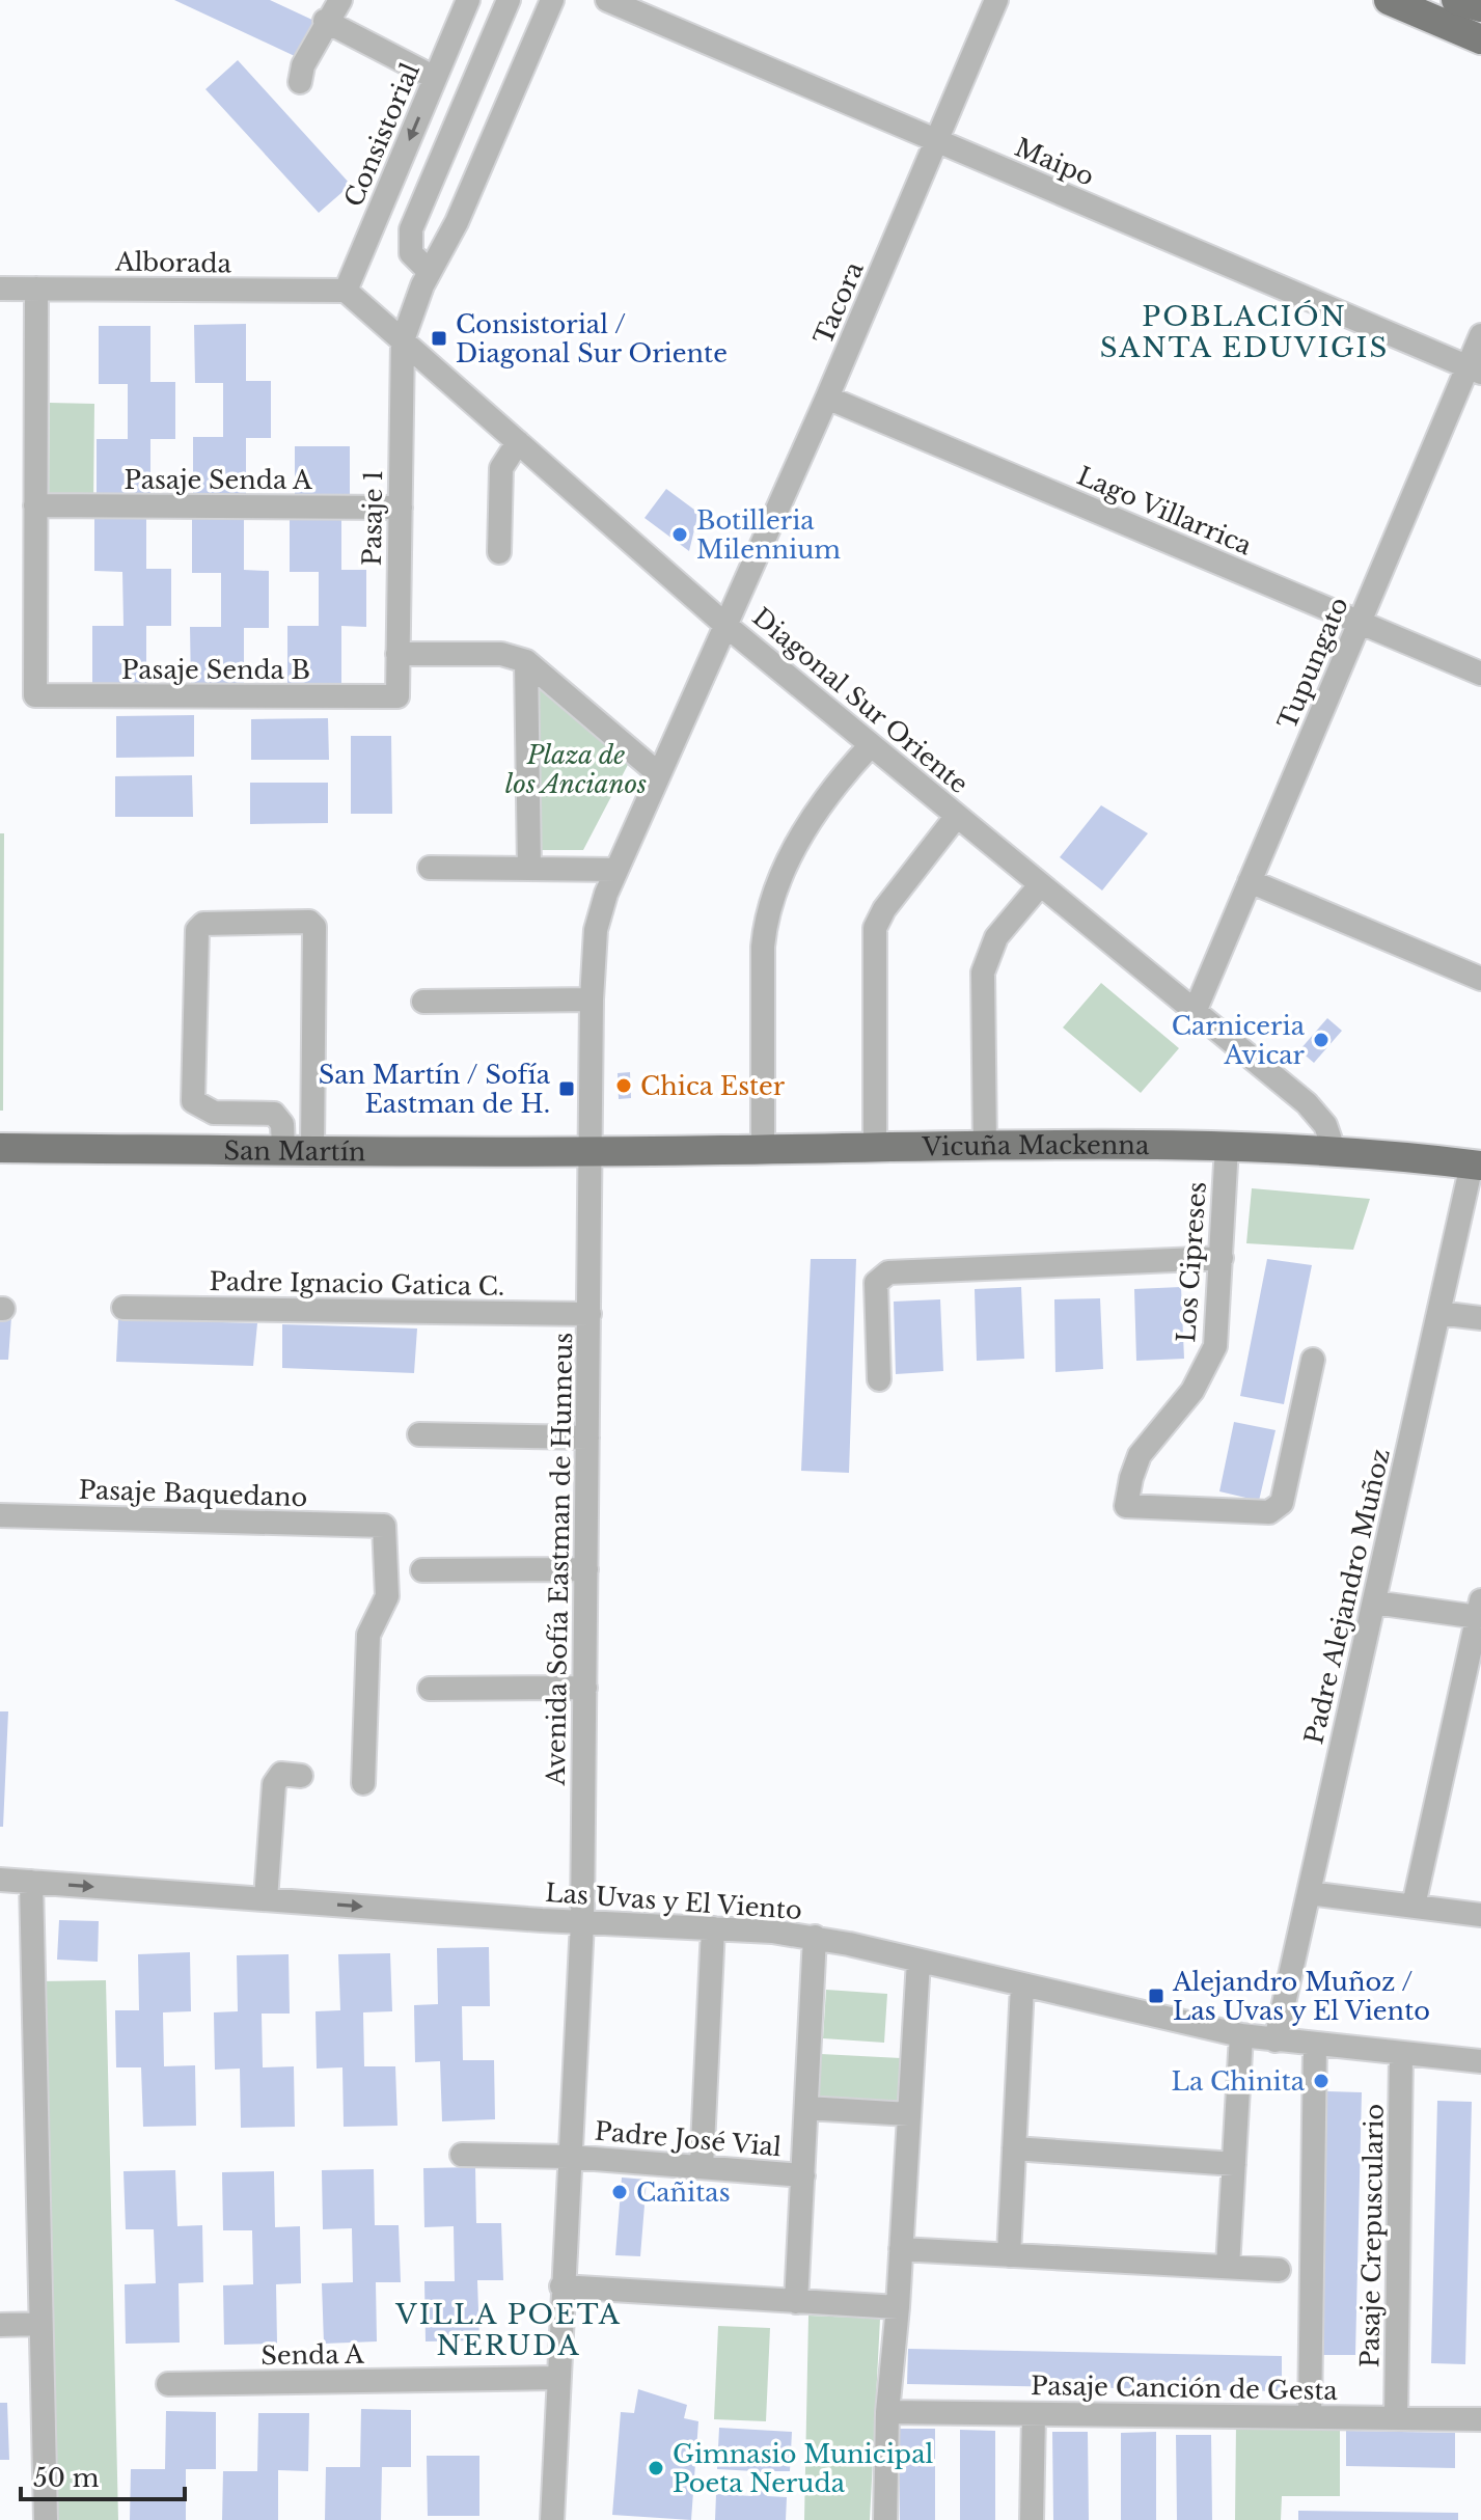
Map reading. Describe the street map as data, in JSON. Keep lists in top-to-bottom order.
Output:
{
  "streets": {
    "main road": ["Vicuña Mackenna", "San Martín"],
    "street": [
      "Consistorial",
      "Maipo",
      "Alborada",
      "Tacora",
      "Pasaje Senda A",
      "Lago Villarrica",
      "Pasaje 1",
      "Tupungato",
      "Pasaje Senda B",
      "Diagonal Sur Oriente",
      "Los Cipreses",
      "Padre Ignacio Gatica C.",
      "Pasaje Baquedano",
      "Avenida Sofía Eastman de Hunneus",
      "Padre Alejandro Muñoz",
      "Las Uvas y El Viento",
      "Padre José Vial",
      "Pasaje Crepusculario",
      "Senda A",
      "Pasaje Canción de Gesta"
    ]
  },
  "crossings": [
    ["Consistorial", "Alborada"],
    ["Consistorial", "Diagonal Sur Oriente"],
    ["Maipo", "Tacora"],
    ["Maipo", "Tupungato"],
    ["Alborada", "Diagonal Sur Oriente"],
    ["Tacora", "Lago Villarrica"],
    ["Tacora", "Diagonal Sur Oriente"],
    ["Tacora", "Avenida Sofía Eastman de Hunneus"],
    ["Pasaje Senda A", "Pasaje 1"],
    ["Pasaje Senda A", "Pasaje Senda B"],
    ["Lago Villarrica", "Tupungato"],
    ["Pasaje 1", "Pasaje Senda B"],
    ["Pasaje 1", "Diagonal Sur Oriente"],
    ["Tupungato", "Diagonal Sur Oriente"],
    ["Diagonal Sur Oriente", "Vicuña Mackenna"],
    ["Diagonal Sur Oriente", "Avenida Sofía Eastman de Hunneus"],
    ["Vicuña Mackenna", "San Martín"],
    ["Vicuña Mackenna", "Los Cipreses"],
    ["Vicuña Mackenna", "Avenida Sofía Eastman de Hunneus"],
    ["Vicuña Mackenna", "Padre Alejandro Muñoz"],
    ["San Martín", "Avenida Sofía Eastman de Hunneus"],
    ["Padre Ignacio Gatica C.", "Avenida Sofía Eastman de Hunneus"],
    ["Avenida Sofía Eastman de Hunneus", "Las Uvas y El Viento"],
    ["Avenida Sofía Eastman de Hunneus", "Padre José Vial"],
    ["Avenida Sofía Eastman de Hunneus", "Senda A"],
    ["Padre Alejandro Muñoz", "Las Uvas y El Viento"],
    ["Las Uvas y El Viento", "Pasaje Crepusculario"],
    ["Pasaje Crepusculario", "Pasaje Canción de Gesta"]
  ],
  "one_way": ["Las Uvas y El Viento"],
  "districts": ["POBLACIÓN SANTA EDUVIGIS", "VILLA POETA NERUDA"],
  "parks": ["Plaza de los Ancianos"],
  "places": {
    "transit": ["Consistorial / Diagonal Sur Oriente", "San Martín / Sofía Eastman de H.", "Alejandro Muñoz / Las Uvas y El Viento"],
    "other": [
      "Botilleria Milennium",
      "Carniceria Avicar",
      "Chica Ester",
      "La Chinita",
      "Cañitas",
      "Gimnasio Municipal Poeta Neruda"
    ]
  },
  "scale_bar": "50 m"
}
